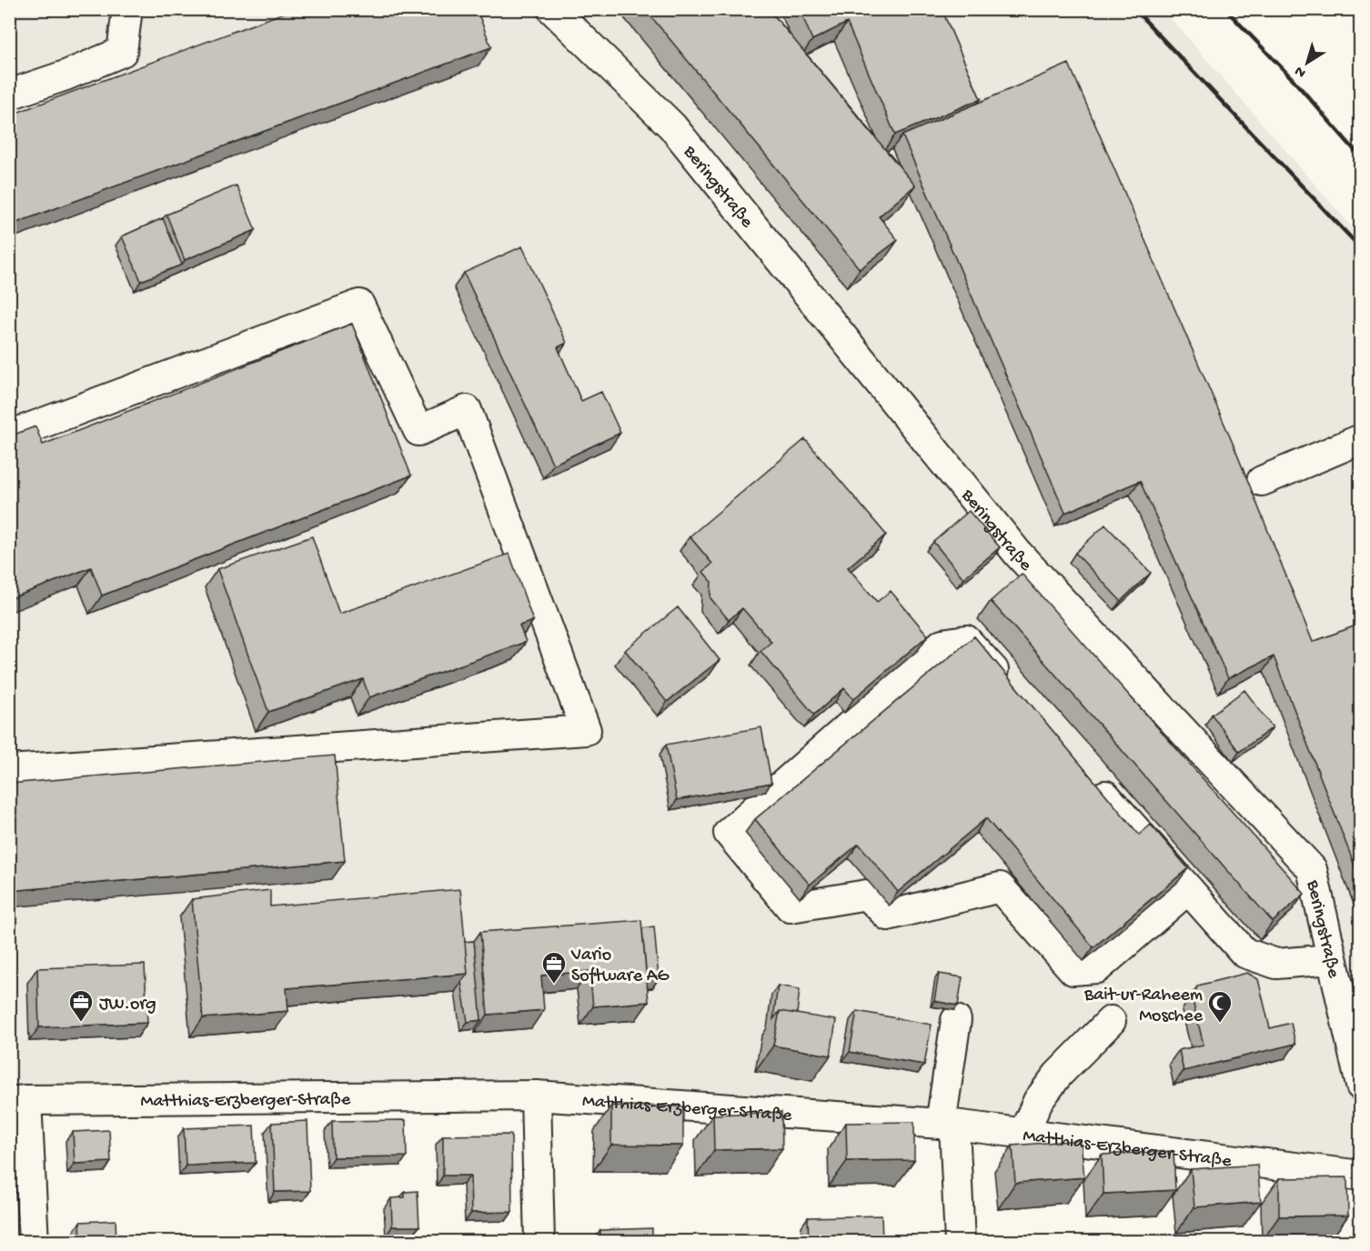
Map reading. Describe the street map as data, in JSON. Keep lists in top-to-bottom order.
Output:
{
  "streets": {
    "street": ["Beringstraße", "Matthias-Erzberger-Straße"]
  },
  "places": {
    "office": ["Vario Software AG", "JW.org"],
    "mosque": ["Bait-ur-Raheem Moschee"]
  },
  "north": "bottom left"
}
